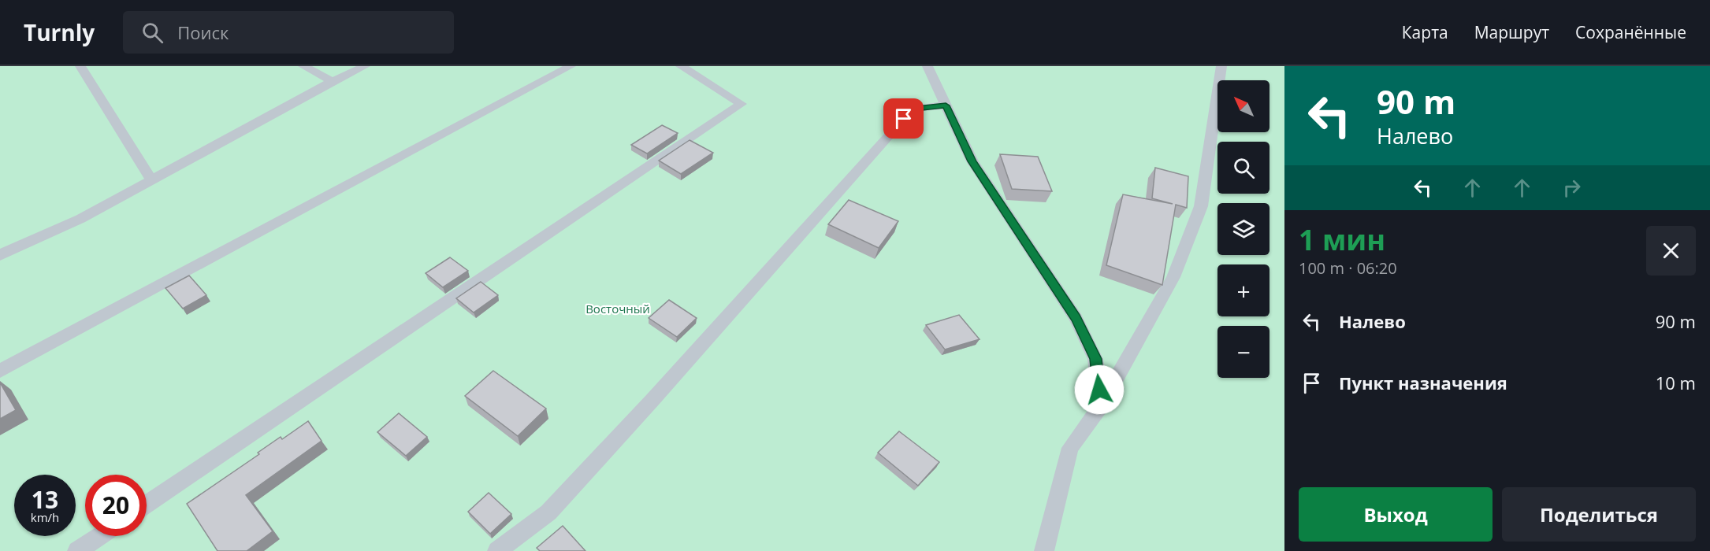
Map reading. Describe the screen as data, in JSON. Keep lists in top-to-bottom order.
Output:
{
  "parks": ["Восточный"],
  "north": "top left",
  "page": {
    "header": "Turnly",
    "search": "Поиск",
    "nav": ["Карта", "Маршрут", "Сохранённые"],
    "turn": ["90 m", "Налево"],
    "map_buttons": ["+", "−"],
    "heading": ["1 мин", "100 m · 06:20"],
    "list": [
      {
        "name": "Налево",
        "value": "90 m"
      },
      {
        "name": "Пункт назначения",
        "value": "10 m"
      }
    ],
    "speed": "13 km/h",
    "limit": "20",
    "buttons": ["Выход", "Поделиться"]
  }
}
